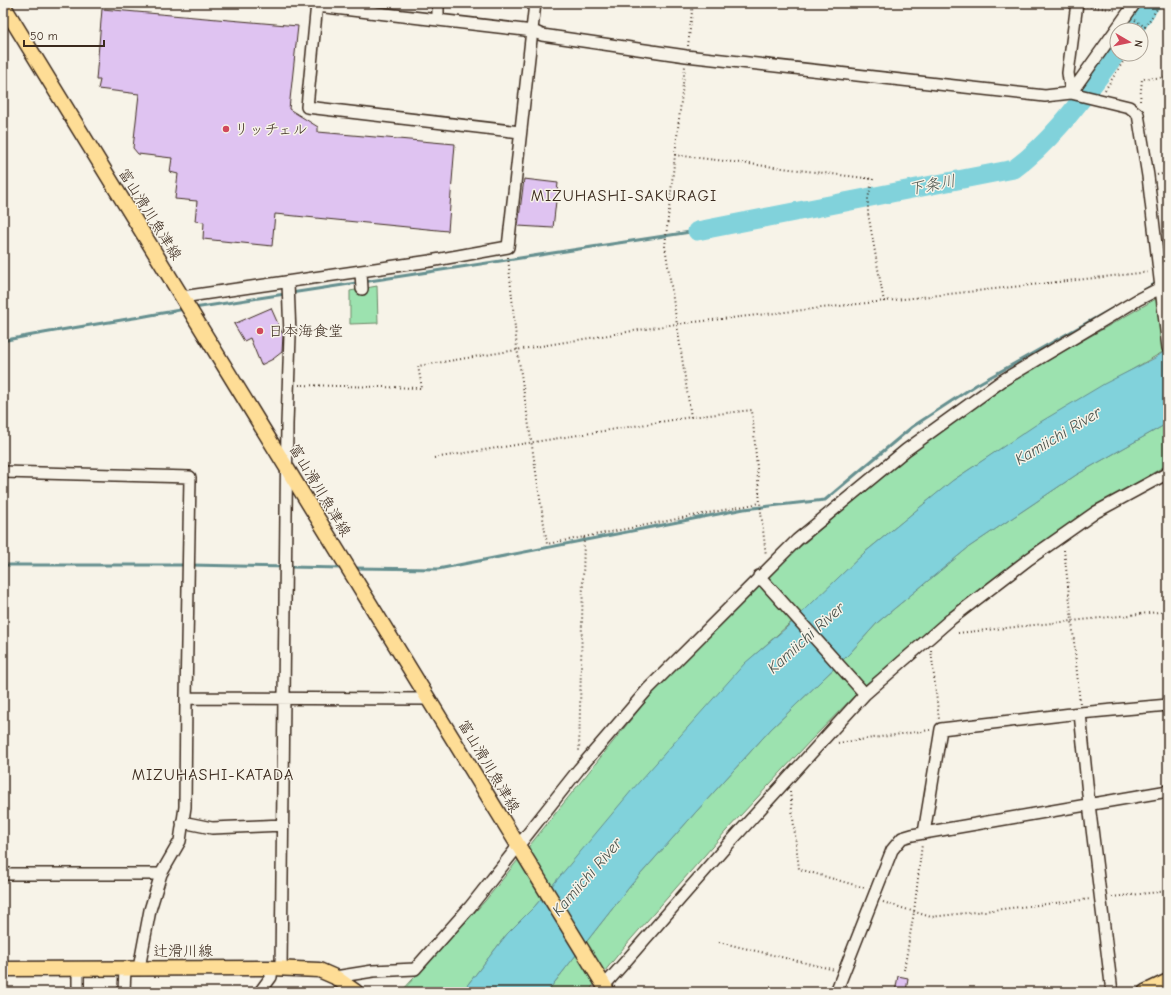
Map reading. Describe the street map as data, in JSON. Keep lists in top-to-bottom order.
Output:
{
  "streets": {
    "main road": ["富山滑川魚津線", "辻滑川線"]
  },
  "districts": ["MIZUHASHI-SAKURAGI", "MIZUHASHI-KATADA"],
  "water": ["下条川", "Kamiichi River"],
  "places": ["リッチェル", "日本海食堂"],
  "scale_bar": "50 m",
  "north": "right"
}
